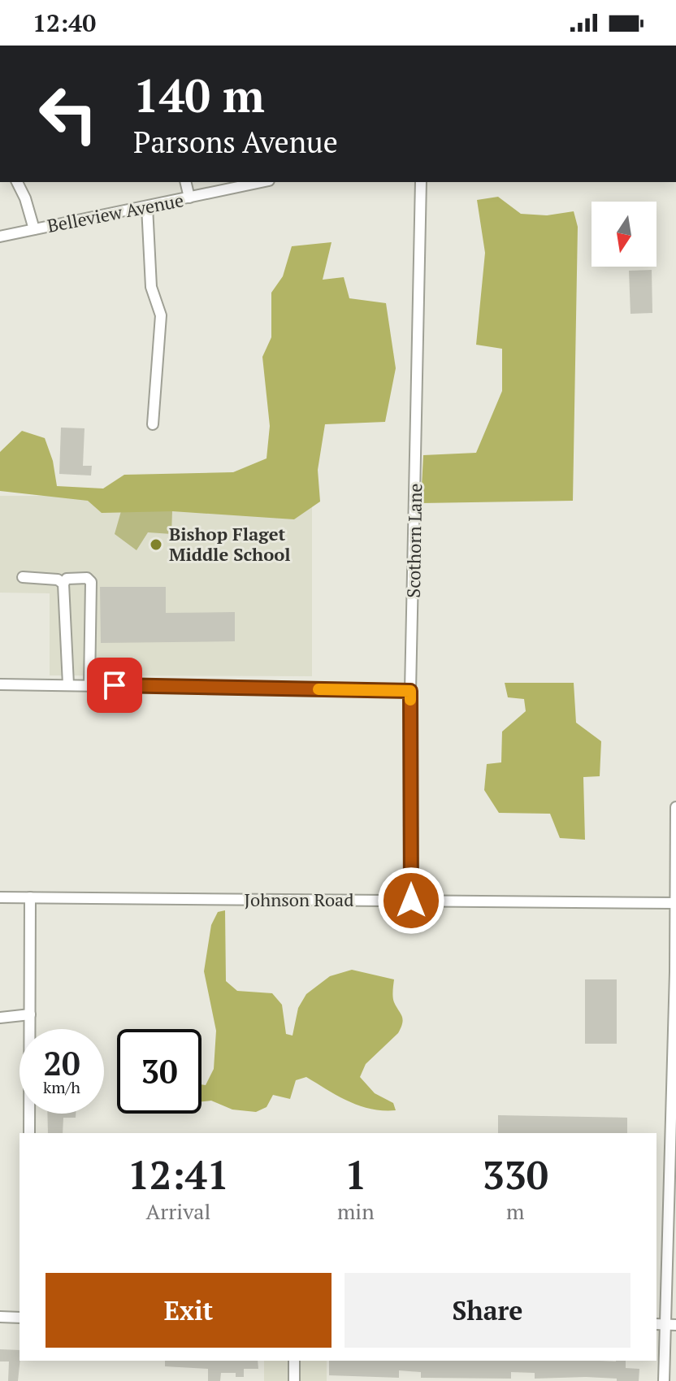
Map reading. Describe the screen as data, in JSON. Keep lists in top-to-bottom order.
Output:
{
  "streets": {
    "street": ["Belleview Avenue", "Scothorn Lane", "Johnson Road"]
  },
  "crossings": [
    ["Scothorn Lane", "Johnson Road"]
  ],
  "places": ["Bishop Flaget Middle School"],
  "north": "bottom",
  "page": {
    "status": "12:40",
    "turn": ["140 m", "Parsons Avenue"],
    "speed": "20 km/h",
    "limit": "30",
    "eta": [
      "12:41",
      "Arrival",
      "1",
      "min",
      "330",
      "m"
    ],
    "buttons": ["Exit", "Share"]
  }
}
